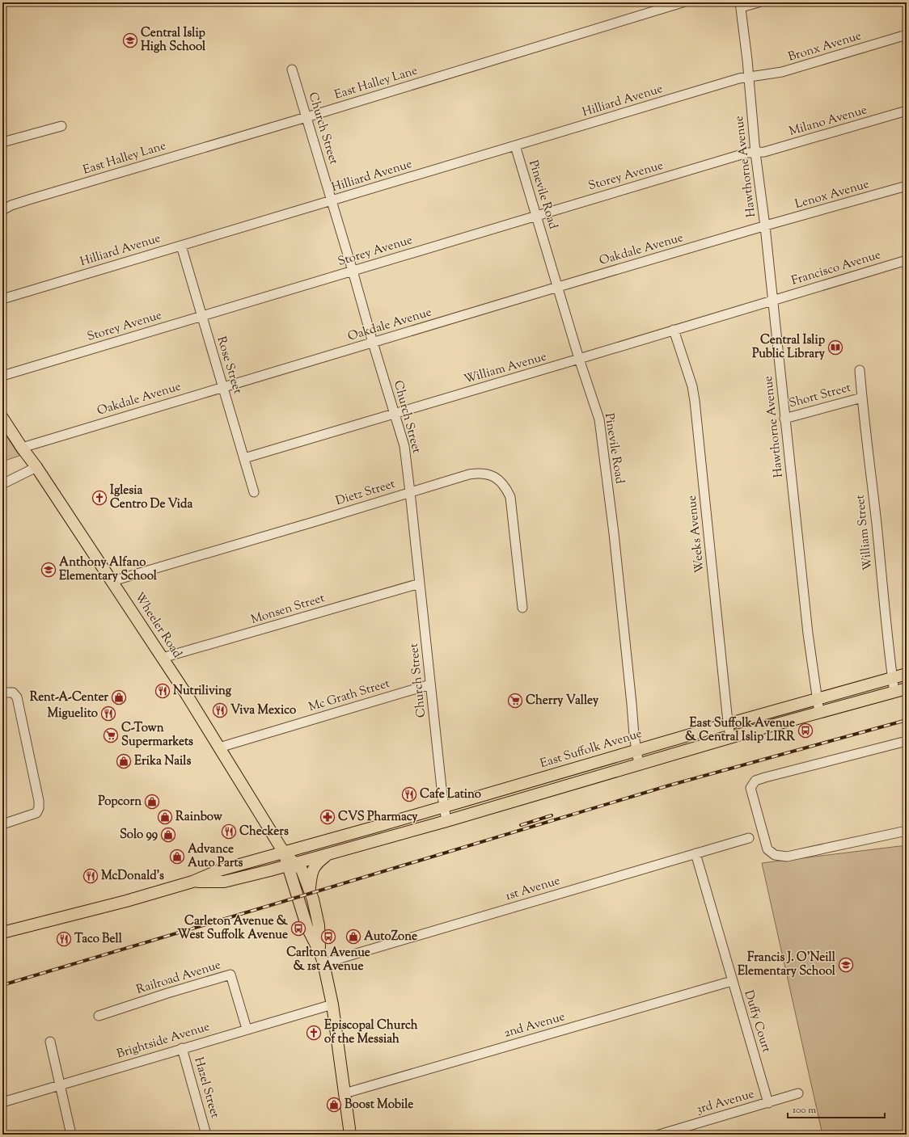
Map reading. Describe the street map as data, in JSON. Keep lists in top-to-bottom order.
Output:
{
  "streets": {
    "main road": ["Wheeler Road", "East Suffolk Avenue"],
    "street": [
      "Bronx Avenue",
      "East Halley Lane",
      "Hilliard Avenue",
      "Milano Avenue",
      "Church Street",
      "Hawthorne Avenue",
      "Storey Avenue",
      "Pinevile Road",
      "Lenox Avenue",
      "Oakdale Avenue",
      "Francisco Avenue",
      "Rose Street",
      "William Avenue",
      "Short Street",
      "Dietz Street",
      "William Street",
      "Weeks Avenue",
      "Monsen Street",
      "Mc Grath Street",
      "1st Avenue",
      "Railroad Avenue",
      "Duffy Court",
      "2nd Avenue",
      "Brightside Avenue",
      "Hazel Street",
      "3rd Avenue"
    ]
  },
  "crossings": [
    ["Bronx Avenue", "Hilliard Avenue"],
    ["Bronx Avenue", "Hawthorne Avenue"],
    ["East Halley Lane", "Church Street"],
    ["Hilliard Avenue", "Church Street"],
    ["Hilliard Avenue", "Hawthorne Avenue"],
    ["Hilliard Avenue", "Pinevile Road"],
    ["Hilliard Avenue", "Rose Street"],
    ["Milano Avenue", "Hawthorne Avenue"],
    ["Milano Avenue", "Storey Avenue"],
    ["Church Street", "Storey Avenue"],
    ["Church Street", "Oakdale Avenue"],
    ["Church Street", "William Avenue"],
    ["Church Street", "Dietz Street"],
    ["Church Street", "Monsen Street"],
    ["Church Street", "Mc Grath Street"],
    ["Church Street", "East Suffolk Avenue"],
    ["Hawthorne Avenue", "Storey Avenue"],
    ["Hawthorne Avenue", "Lenox Avenue"],
    ["Hawthorne Avenue", "Oakdale Avenue"],
    ["Hawthorne Avenue", "Francisco Avenue"],
    ["Hawthorne Avenue", "William Avenue"],
    ["Hawthorne Avenue", "Short Street"],
    ["Hawthorne Avenue", "East Suffolk Avenue"],
    ["Storey Avenue", "Pinevile Road"],
    ["Storey Avenue", "Rose Street"],
    ["Pinevile Road", "Oakdale Avenue"],
    ["Pinevile Road", "William Avenue"],
    ["Pinevile Road", "East Suffolk Avenue"],
    ["Lenox Avenue", "Oakdale Avenue"],
    ["Oakdale Avenue", "Rose Street"],
    ["Oakdale Avenue", "Wheeler Road"],
    ["Francisco Avenue", "William Avenue"],
    ["Rose Street", "William Avenue"],
    ["William Avenue", "Weeks Avenue"],
    ["Short Street", "William Street"],
    ["Dietz Street", "Wheeler Road"],
    ["William Street", "East Suffolk Avenue"],
    ["Weeks Avenue", "East Suffolk Avenue"],
    ["Monsen Street", "Wheeler Road"],
    ["Wheeler Road", "Mc Grath Street"],
    ["Wheeler Road", "East Suffolk Avenue"],
    ["1st Avenue", "Duffy Court"],
    ["Railroad Avenue", "Brightside Avenue"],
    ["Duffy Court", "2nd Avenue"],
    ["Duffy Court", "3rd Avenue"],
    ["Brightside Avenue", "Hazel Street"]
  ],
  "places": {
    "school or university": ["Central Islip High School", "Anthony Alfano Elementary School", "Francis J. O'Neill Elementary School"],
    "library": ["Central Islip Public Library"],
    "church": ["Iglesia Centro De Vida", "Episcopal Church of the Messiah"],
    "restaurant": [
      "Nutriliving",
      "Viva Mexico",
      "Miguelito",
      "Cafe Latino",
      "Checkers",
      "McDonald's",
      "Taco Bell"
    ],
    "shop": [
      "Rent-A-Center",
      "Erika Nails",
      "Popcorn",
      "Rainbow",
      "Solo 99",
      "Advance Auto Parts",
      "AutoZone",
      "Boost Mobile"
    ],
    "supermarket": ["Cherry Valley", "C‑Town Supermarkets"],
    "bus stop": ["East Suffolk Avenue & Central Islip LIRR", "Carleton Avenue & West Suffolk Avenue", "Carlton Avenue & 1st Avenue"],
    "pharmacy": ["CVS Pharmacy"]
  },
  "scale_bar": "100 m"
}
